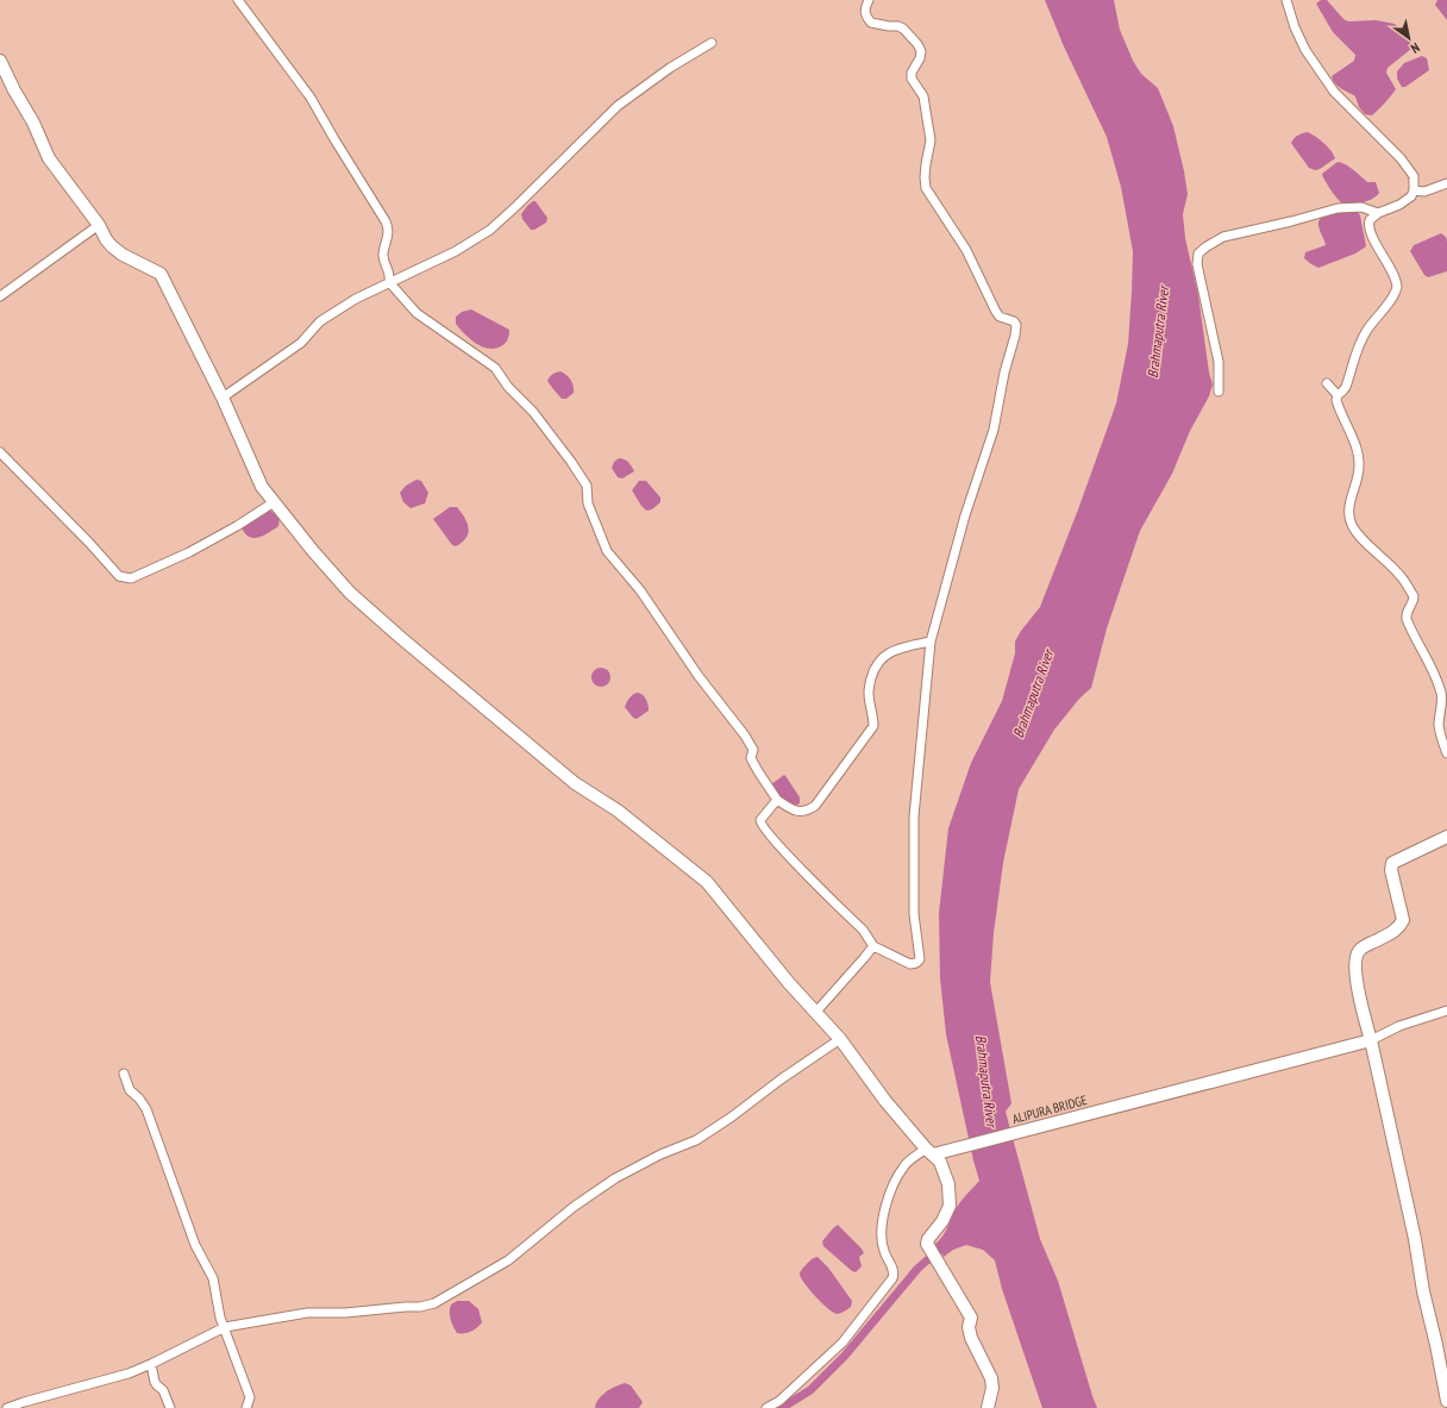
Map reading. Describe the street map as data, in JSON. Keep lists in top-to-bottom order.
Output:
{
  "streets": {
    "street": ["ALIPURA BRIDGE"]
  },
  "water": ["Brahmaputra River"],
  "north": "bottom right"
}
